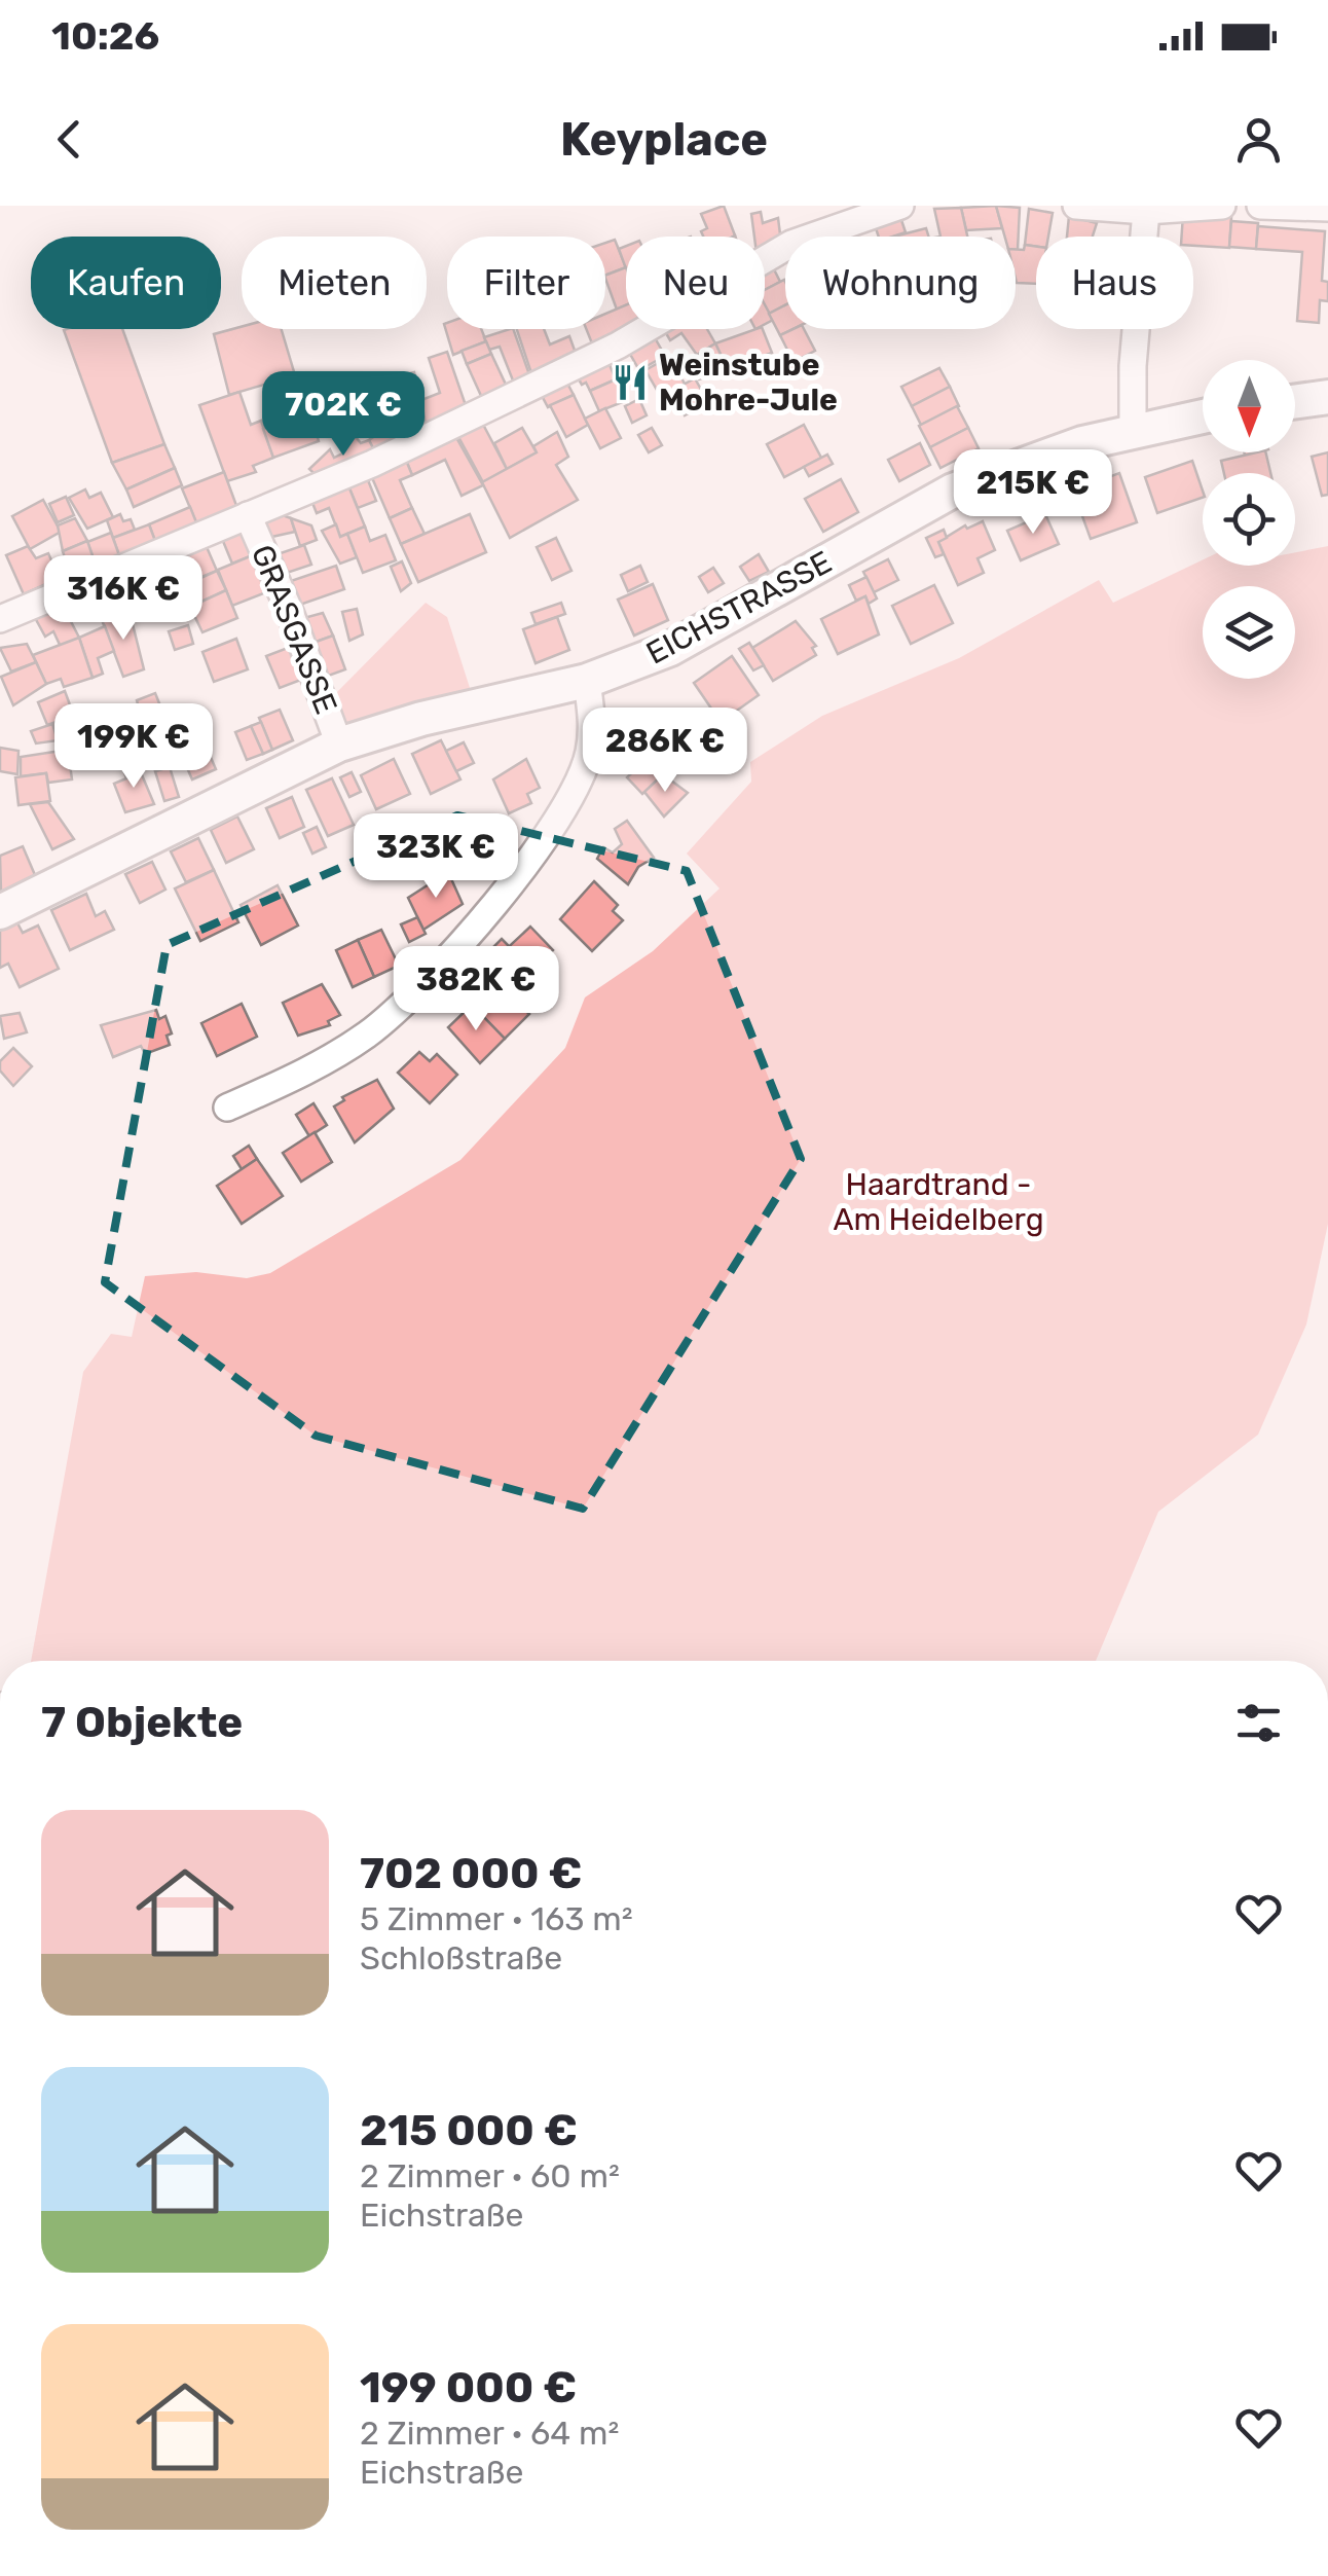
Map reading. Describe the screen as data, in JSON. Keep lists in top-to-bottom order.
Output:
{
  "streets": {
    "street": ["EICHSTRASSE", "GRASGASSE"]
  },
  "crossings": [
    ["EICHSTRASSE", "GRASGASSE"]
  ],
  "parks": ["Haardtrand - Am Heidelberg"],
  "places": {
    "restaurant": ["Weinstube Mohre-Jule"]
  },
  "north": "bottom",
  "page": {
    "status": "10:26",
    "header": "Keyplace",
    "chip": [
      "Kaufen",
      "Mieten",
      "Filter",
      "Neu",
      "Wohnung",
      "Haus"
    ],
    "price": [
      "702K €",
      "215K €",
      "316K €",
      "199K €",
      "286K €",
      "323K €",
      "382K €"
    ],
    "heading": "7 Objekte",
    "list": [
      {
        "name": "702 000 €",
        "note": "5 Zimmer · 163 m² · Schloßstraße"
      },
      {
        "name": "215 000 €",
        "note": "2 Zimmer · 60 m² · Eichstraße"
      },
      {
        "name": "199 000 €",
        "note": "2 Zimmer · 64 m² · Eichstraße"
      }
    ]
  }
}
